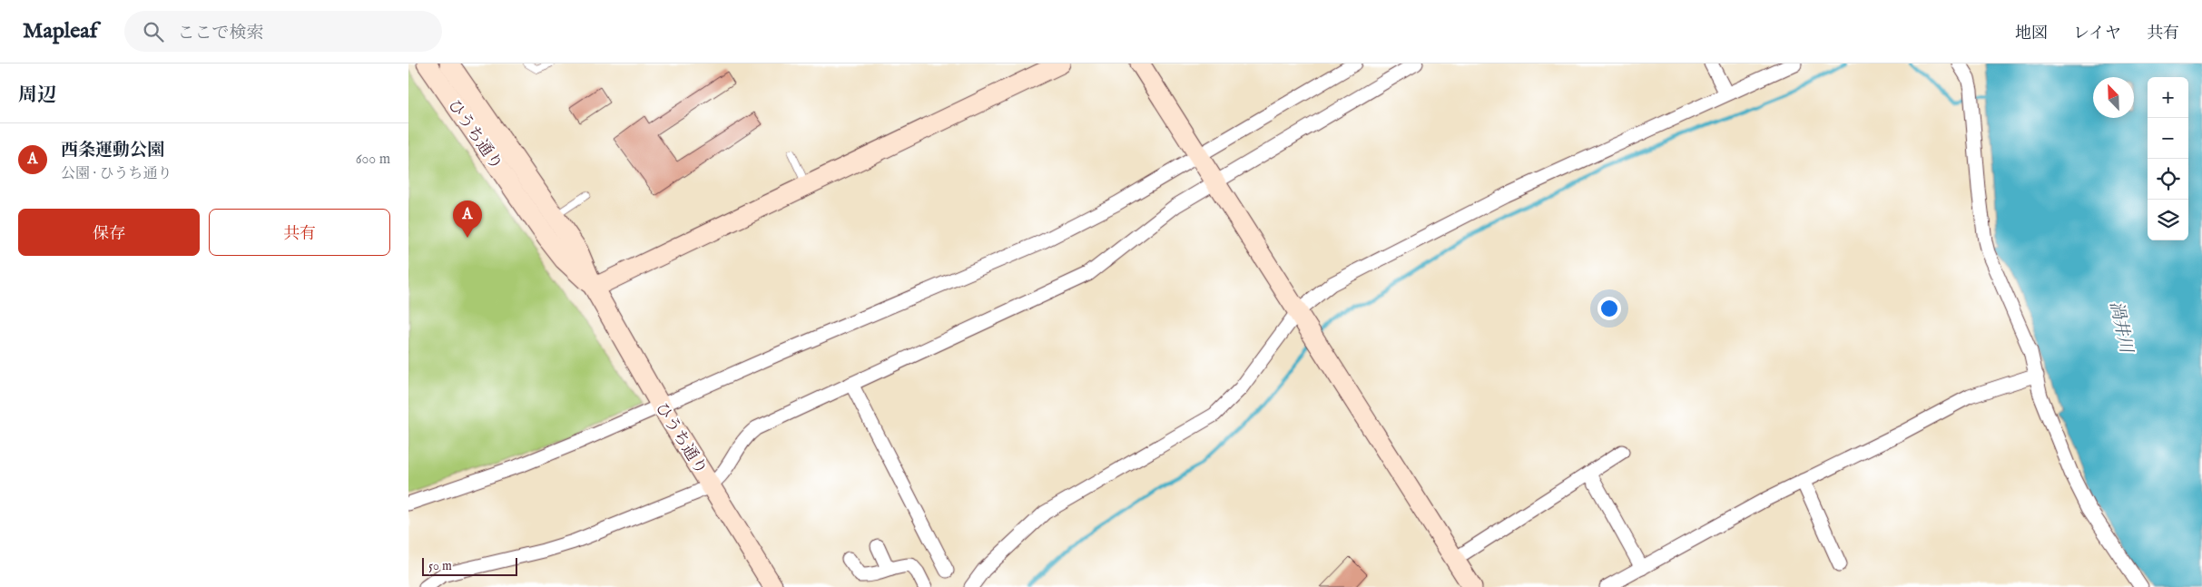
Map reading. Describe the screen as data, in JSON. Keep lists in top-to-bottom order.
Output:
{
  "streets": {
    "street": ["ひうち通り"]
  },
  "water": ["渦井川"],
  "scale_bar": "50 m",
  "north": "top left",
  "page": {
    "header": "Mapleaf",
    "search": "ここで検索",
    "nav": ["地図", "レイヤ", "共有"],
    "heading": "周辺",
    "map_buttons": ["+", "−"],
    "list": [
      {
        "mark": "A",
        "name": "西条運動公園",
        "note": "公園 · ひうち通り",
        "value": "600 m"
      }
    ],
    "buttons": ["保存", "共有"],
    "pins": "A",
    "scale": "50 m"
  }
}
